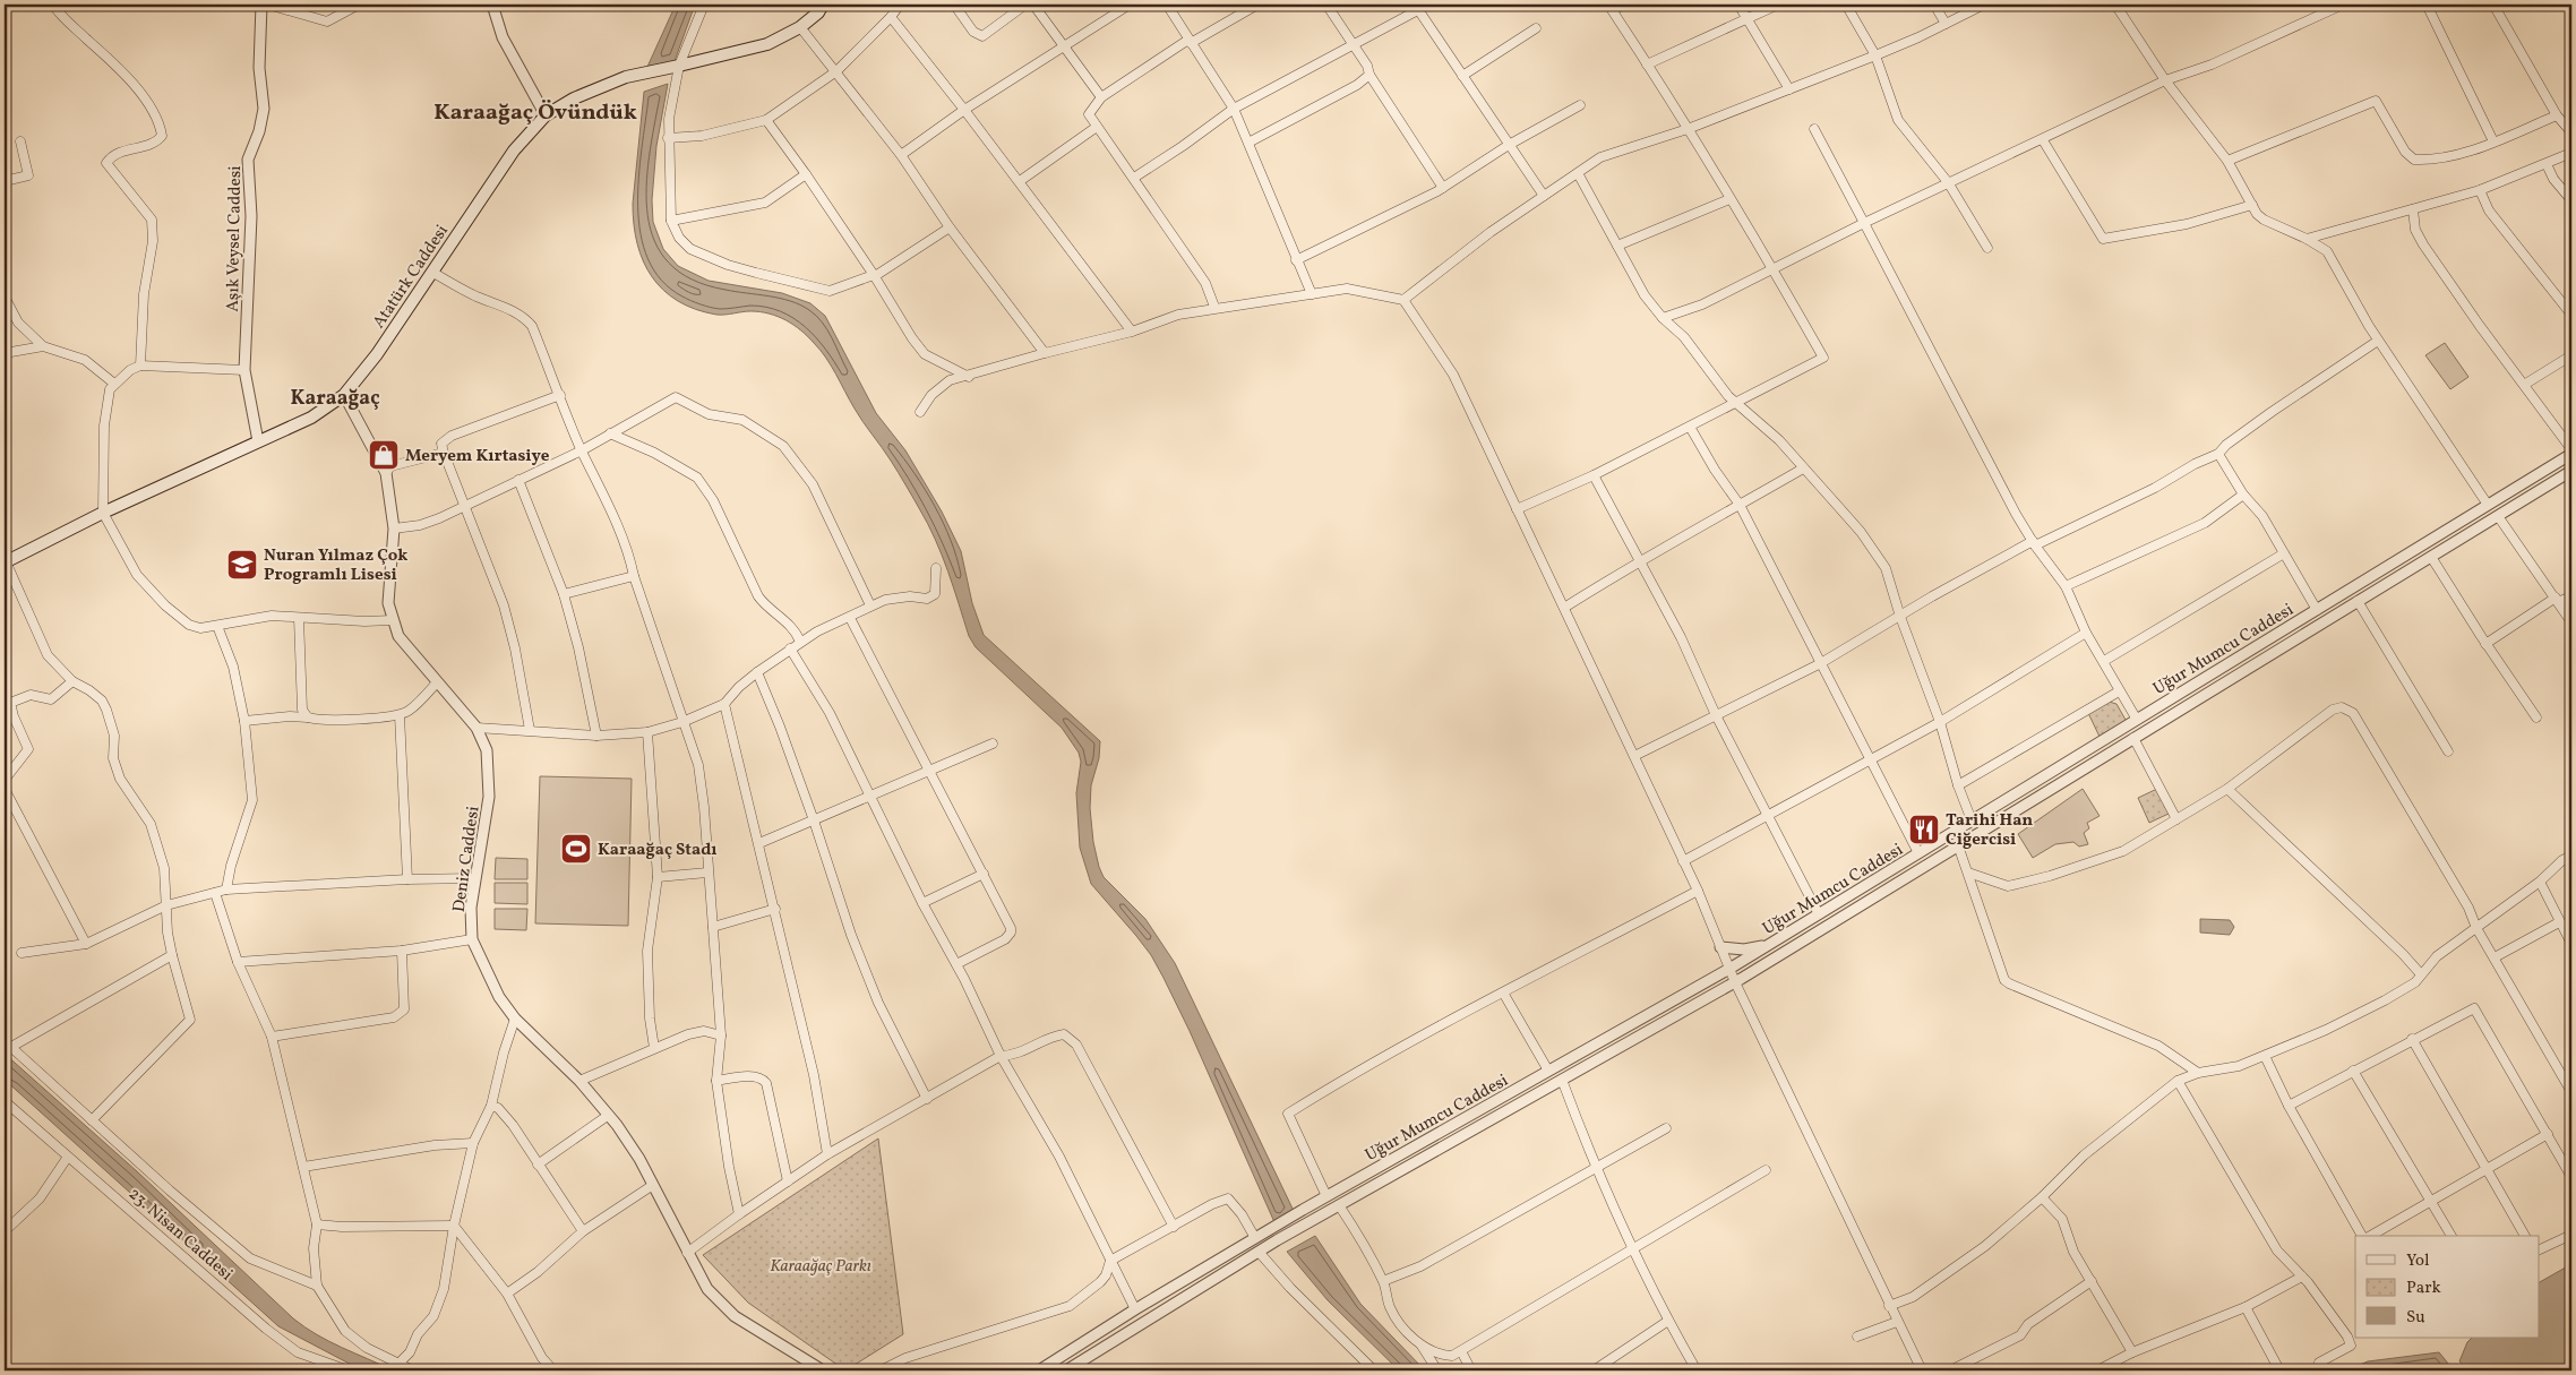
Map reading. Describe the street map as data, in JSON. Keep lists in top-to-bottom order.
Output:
{
  "streets": {
    "main road": ["Atatürk Caddesi"],
    "street": [
      "Aşık Veysel Caddesi",
      "Uğur Mumcu Caddesi",
      "Deniz Caddesi",
      "23. Nisan Caddesi"
    ]
  },
  "crossings": [
    ["Aşık Veysel Caddesi", "Atatürk Caddesi"],
    ["Atatürk Caddesi", "Deniz Caddesi"]
  ],
  "districts": ["Karaağaç Övündük", "Karaağaç"],
  "parks": ["Karaağaç Parkı"],
  "places": {
    "shop": ["Meryem Kırtasiye"],
    "school or university": ["Nuran Yılmaz Çok Programlı Lisesi"],
    "restaurant": ["Tarihi Han Ciğercisi"],
    "sports": ["Karaağaç Stadı"]
  },
  "legend": ["Yol", "Park", "Su"]
}
